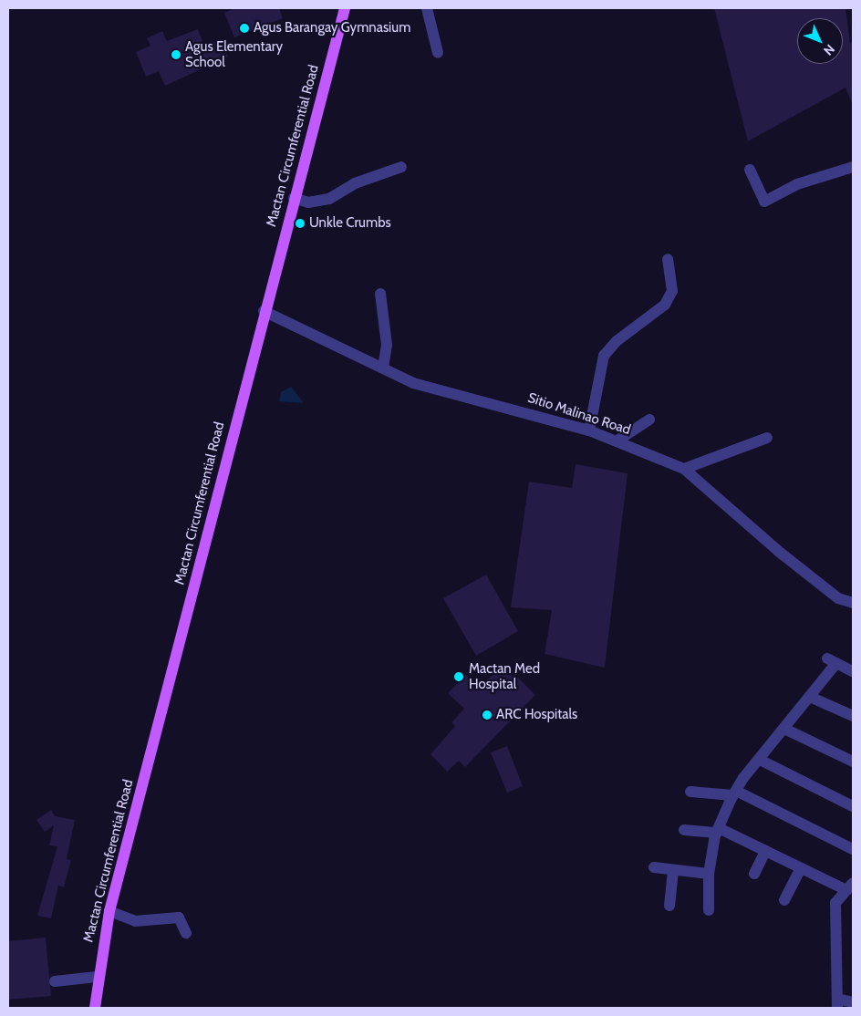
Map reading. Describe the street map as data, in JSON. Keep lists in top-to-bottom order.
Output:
{
  "streets": {
    "main road": ["Mactan Circumferential Road"],
    "street": ["Sitio Malinao Road"]
  },
  "crossings": [
    ["Mactan Circumferential Road", "Sitio Malinao Road"]
  ],
  "places": [
    "Agus Barangay Gymnasium",
    "Agus Elementary School",
    "Unkle Crumbs",
    "Mactan Med Hospital",
    "ARC Hospitals"
  ],
  "north": "bottom right"
}
